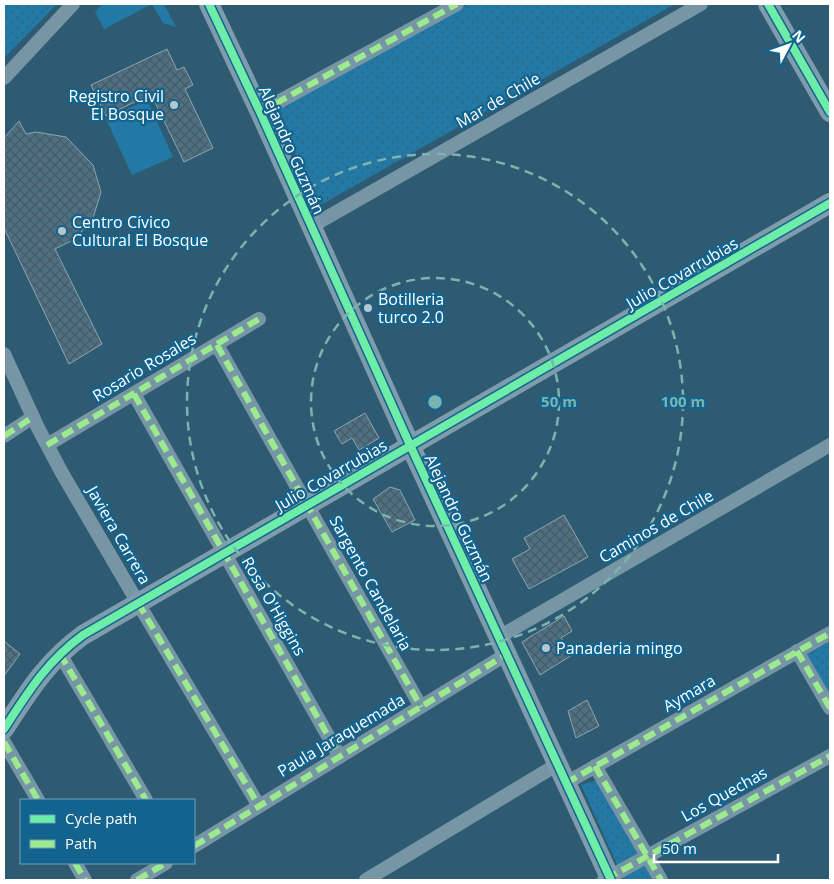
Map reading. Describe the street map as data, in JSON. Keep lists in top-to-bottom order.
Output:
{
  "streets": {
    "street": [
      "Mar de Chile",
      "Alejandro Guzmán",
      "Julio Covarrubias",
      "Rosario Rosales",
      "Caminos de Chile",
      "Javiera Carrera",
      "Sargento Candelaria",
      "Rosa O'Higgins",
      "Aymara",
      "Paula Jaraquemada",
      "Los Quechas"
    ]
  },
  "crossings": [
    ["Mar de Chile", "Alejandro Guzmán"],
    ["Alejandro Guzmán", "Julio Covarrubias"],
    ["Alejandro Guzmán", "Caminos de Chile"],
    ["Alejandro Guzmán", "Aymara"],
    ["Alejandro Guzmán", "Paula Jaraquemada"],
    ["Alejandro Guzmán", "Los Quechas"],
    ["Julio Covarrubias", "Javiera Carrera"],
    ["Julio Covarrubias", "Sargento Candelaria"],
    ["Julio Covarrubias", "Rosa O'Higgins"],
    ["Rosario Rosales", "Javiera Carrera"],
    ["Rosario Rosales", "Sargento Candelaria"],
    ["Rosario Rosales", "Rosa O'Higgins"],
    ["Caminos de Chile", "Paula Jaraquemada"],
    ["Javiera Carrera", "Paula Jaraquemada"],
    ["Sargento Candelaria", "Paula Jaraquemada"],
    ["Rosa O'Higgins", "Paula Jaraquemada"]
  ],
  "places": [
    "Registro Civil El Bosque",
    "Centro Cívico Cultural El Bosque",
    "Botilleria turco 2.0",
    "Panaderia mingo"
  ],
  "legend": ["Cycle path", "Path"],
  "scale_bar": "50 m",
  "north": "top right",
  "rings": ["50 m", "100 m"]
}
